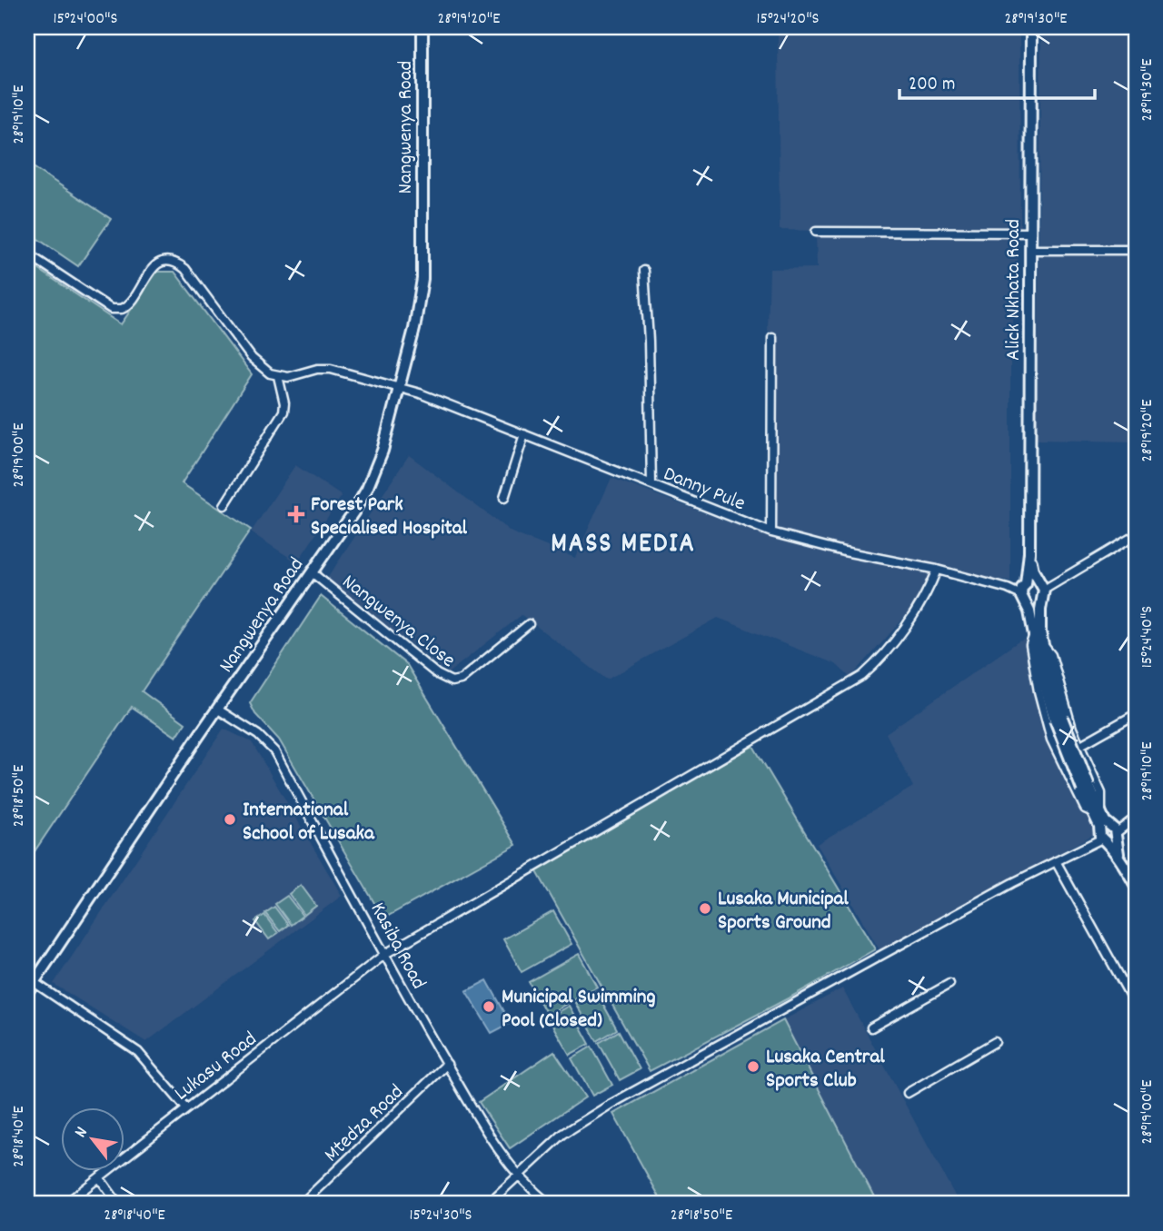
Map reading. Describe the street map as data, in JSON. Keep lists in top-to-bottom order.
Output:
{
  "streets": {
    "main road": ["Nangwenya Road", "Alick Nkhata Road"],
    "street": [
      "Danny Pule",
      "Nangwenya Close",
      "Kasiba Road",
      "Lukasu Road",
      "Mtedza Road"
    ]
  },
  "crossings": [
    ["Nangwenya Road", "Danny Pule"],
    ["Nangwenya Road", "Nangwenya Close"],
    ["Nangwenya Road", "Kasiba Road"],
    ["Alick Nkhata Road", "Danny Pule"],
    ["Danny Pule", "Lukasu Road"],
    ["Kasiba Road", "Lukasu Road"],
    ["Kasiba Road", "Mtedza Road"]
  ],
  "districts": ["MASS MEDIA"],
  "places": {
    "health": ["Forest Park Specialised Hospital"],
    "other": [
      "International School of Lusaka",
      "Lusaka Municipal Sports Ground",
      "Municipal Swimming Pool (Closed)",
      "Lusaka Central Sports Club"
    ]
  },
  "scale_bar": "200 m",
  "north": "top left",
  "coordinates": [
    "15°24'00\"S",
    "28°19'20\"E",
    "15°24'20\"S",
    "28°19'30\"E",
    "28°19'10\"E",
    "28°19'00\"E",
    "15°24'40\"S",
    "28°18'50\"E",
    "28°18'40\"E",
    "15°24'30\"S"
  ]
}
